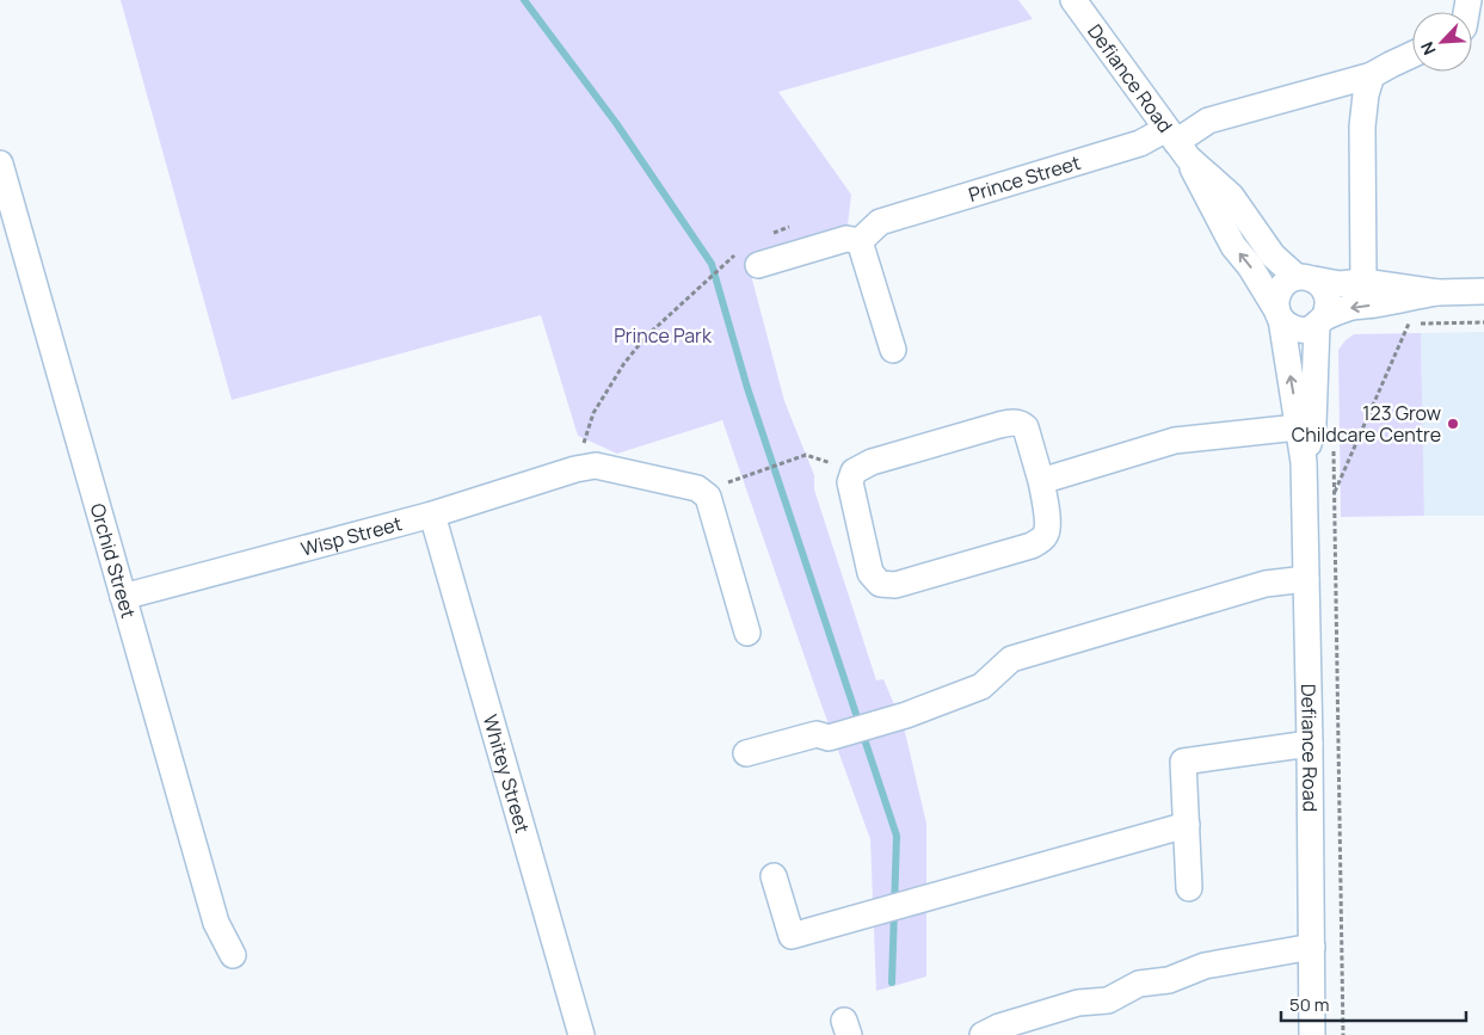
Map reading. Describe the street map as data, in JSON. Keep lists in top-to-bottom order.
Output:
{
  "streets": {
    "street": [
      "Defiance Road",
      "Prince Street",
      "Wisp Street",
      "Orchid Street",
      "Whitey Street"
    ]
  },
  "crossings": [
    ["Defiance Road", "Prince Street"],
    ["Wisp Street", "Orchid Street"],
    ["Wisp Street", "Whitey Street"]
  ],
  "parks": ["Prince Park"],
  "places": ["123 Grow Childcare Centre"],
  "scale_bar": "50 m",
  "north": "bottom left"
}
